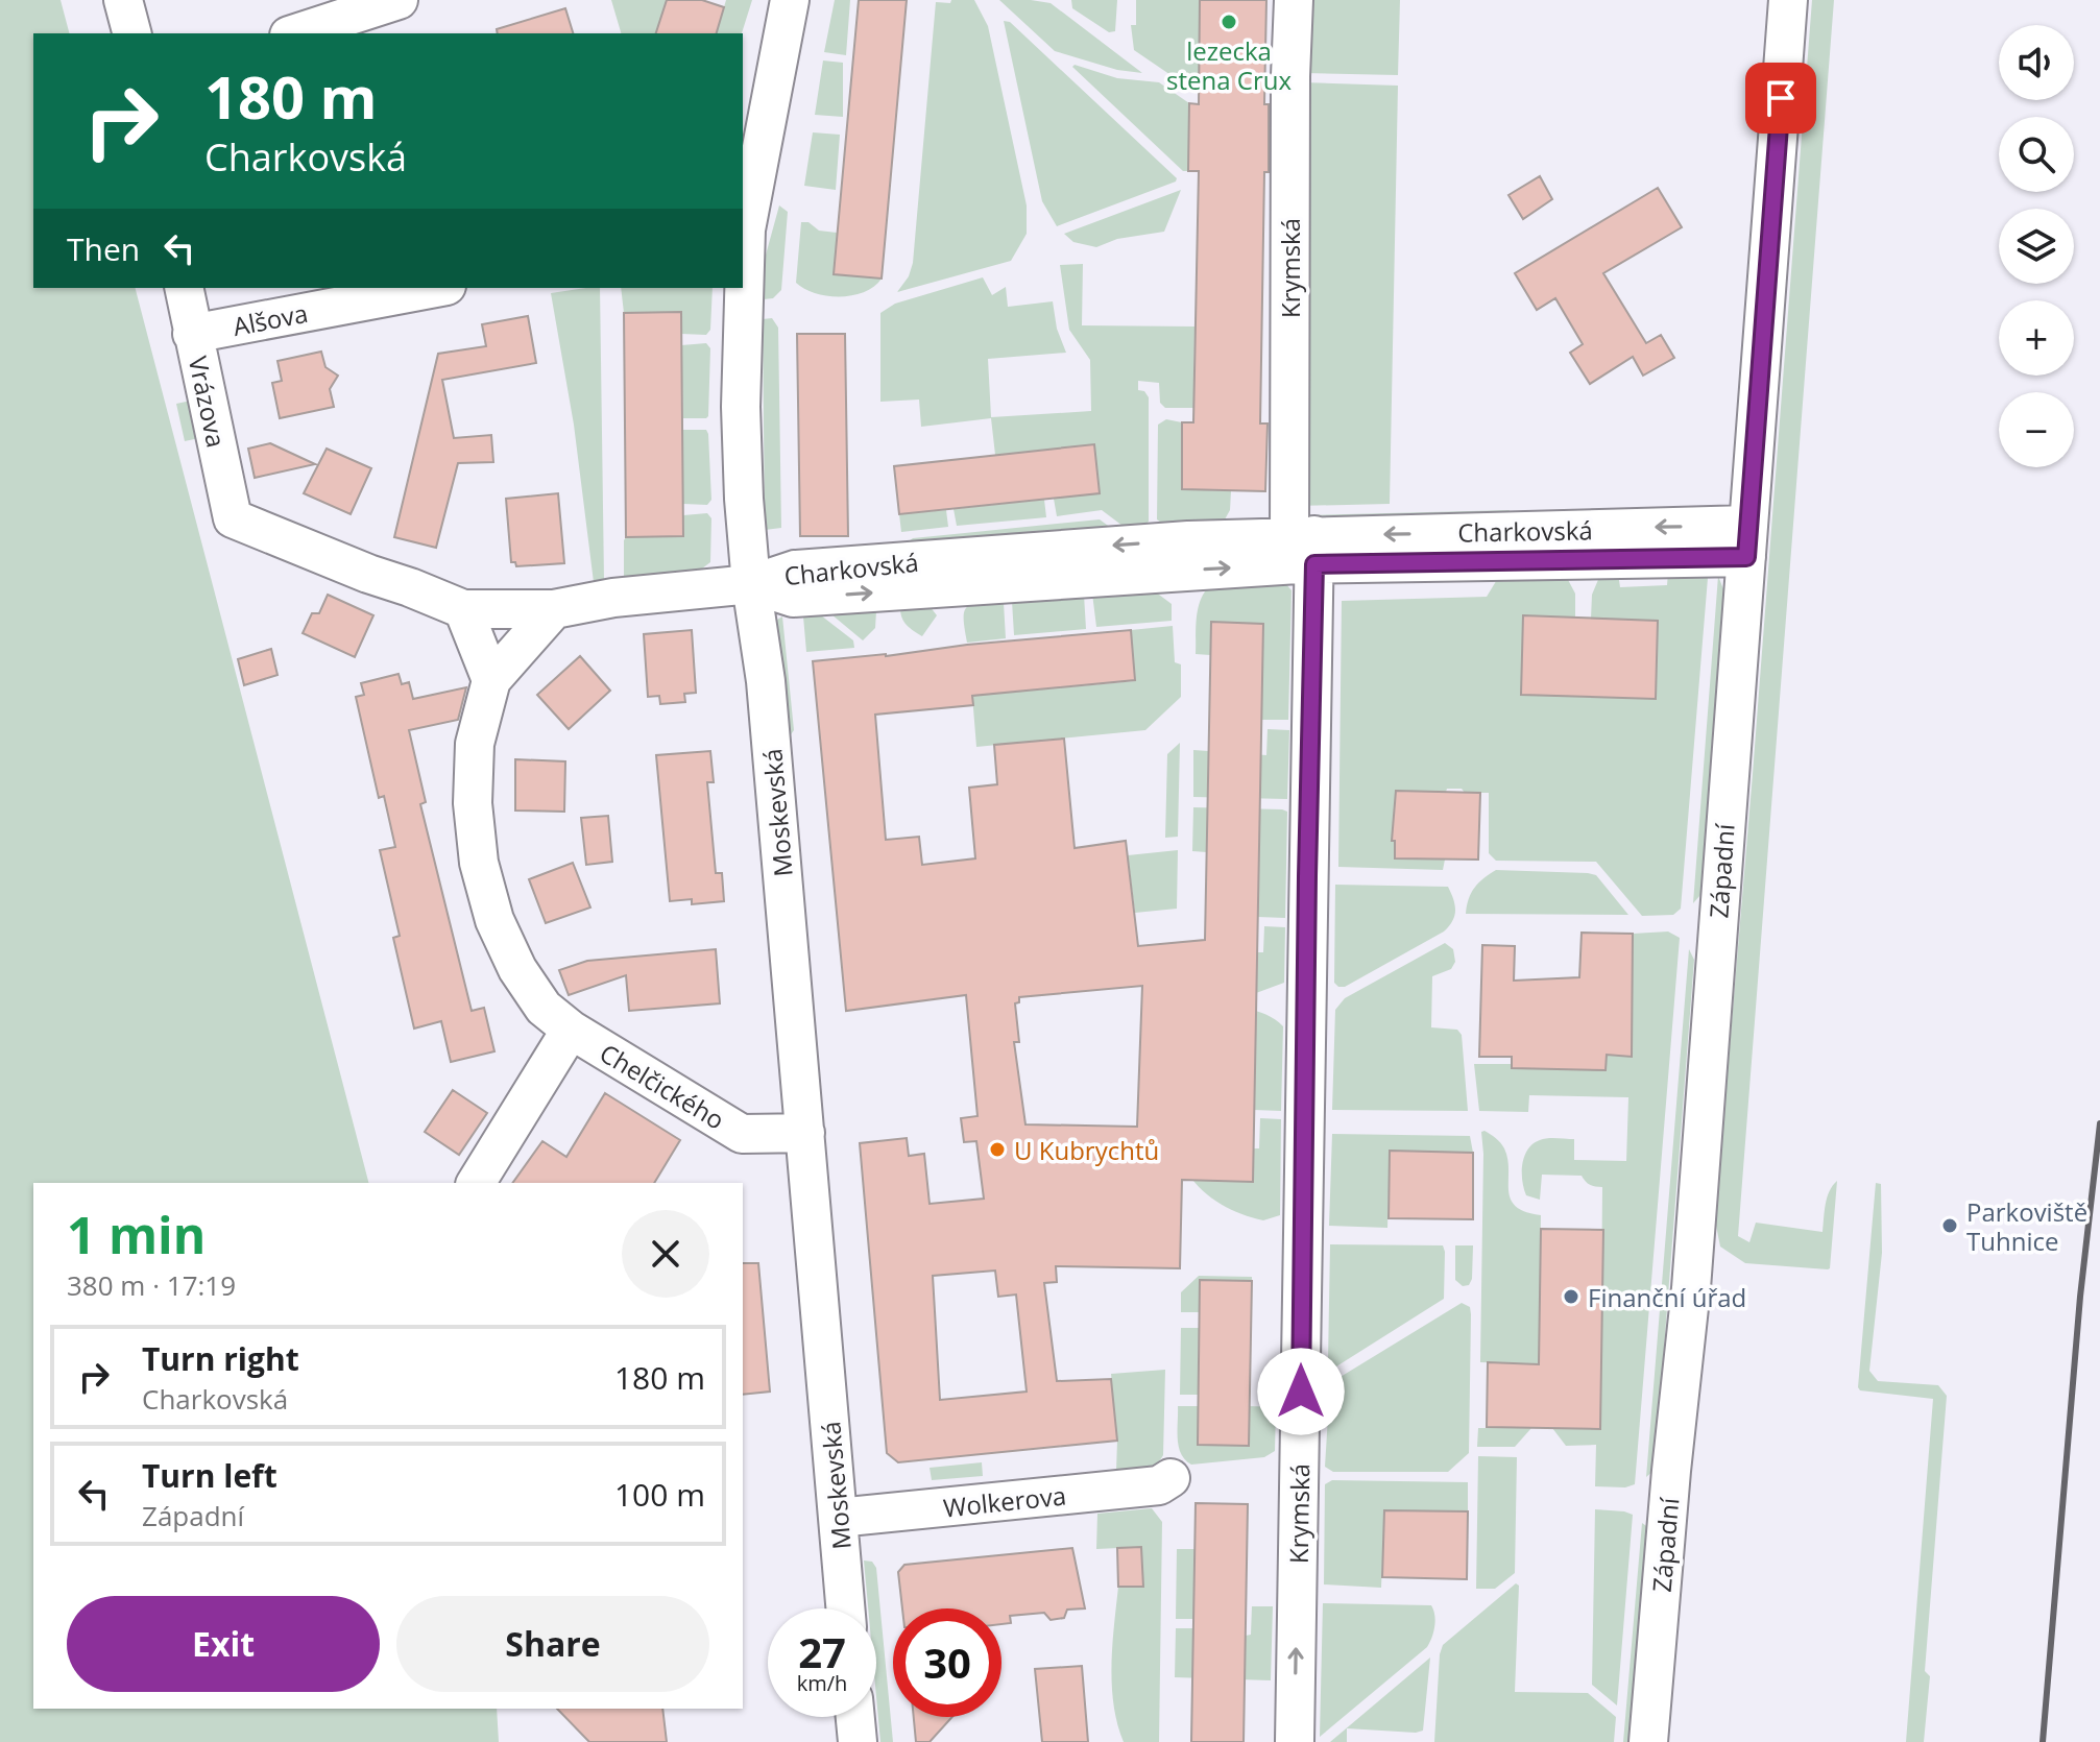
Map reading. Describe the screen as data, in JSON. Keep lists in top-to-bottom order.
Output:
{
  "streets": {
    "street": [
      "Krymská",
      "Alšova",
      "Vrázova",
      "Charkovská",
      "Moskevská",
      "Západní",
      "Chelčického",
      "Wolkerova"
    ]
  },
  "crossings": [
    ["Krymská", "Charkovská"],
    ["Alšova", "Vrázova"],
    ["Charkovská", "Moskevská"],
    ["Charkovská", "Západní"],
    ["Moskevská", "Chelčického"],
    ["Moskevská", "Wolkerova"]
  ],
  "one_way": ["Krymská"],
  "places": [
    "lezecka stena Crux",
    "U Kubrychtů",
    "Parkoviště Tuhnice",
    "Finanční úřad"
  ],
  "page": {
    "map_buttons": ["+", "−"],
    "turn": ["180 m", "Charkovská"],
    "then": "Then",
    "heading": ["1 min", "380 m · 17:19"],
    "list": [
      {
        "name": "Turn right",
        "note": "Charkovská",
        "value": "180 m"
      },
      {
        "name": "Turn left",
        "note": "Západní",
        "value": "100 m"
      }
    ],
    "buttons": ["Exit", "Share"],
    "speed": "27 km/h",
    "limit": "30"
  }
}
